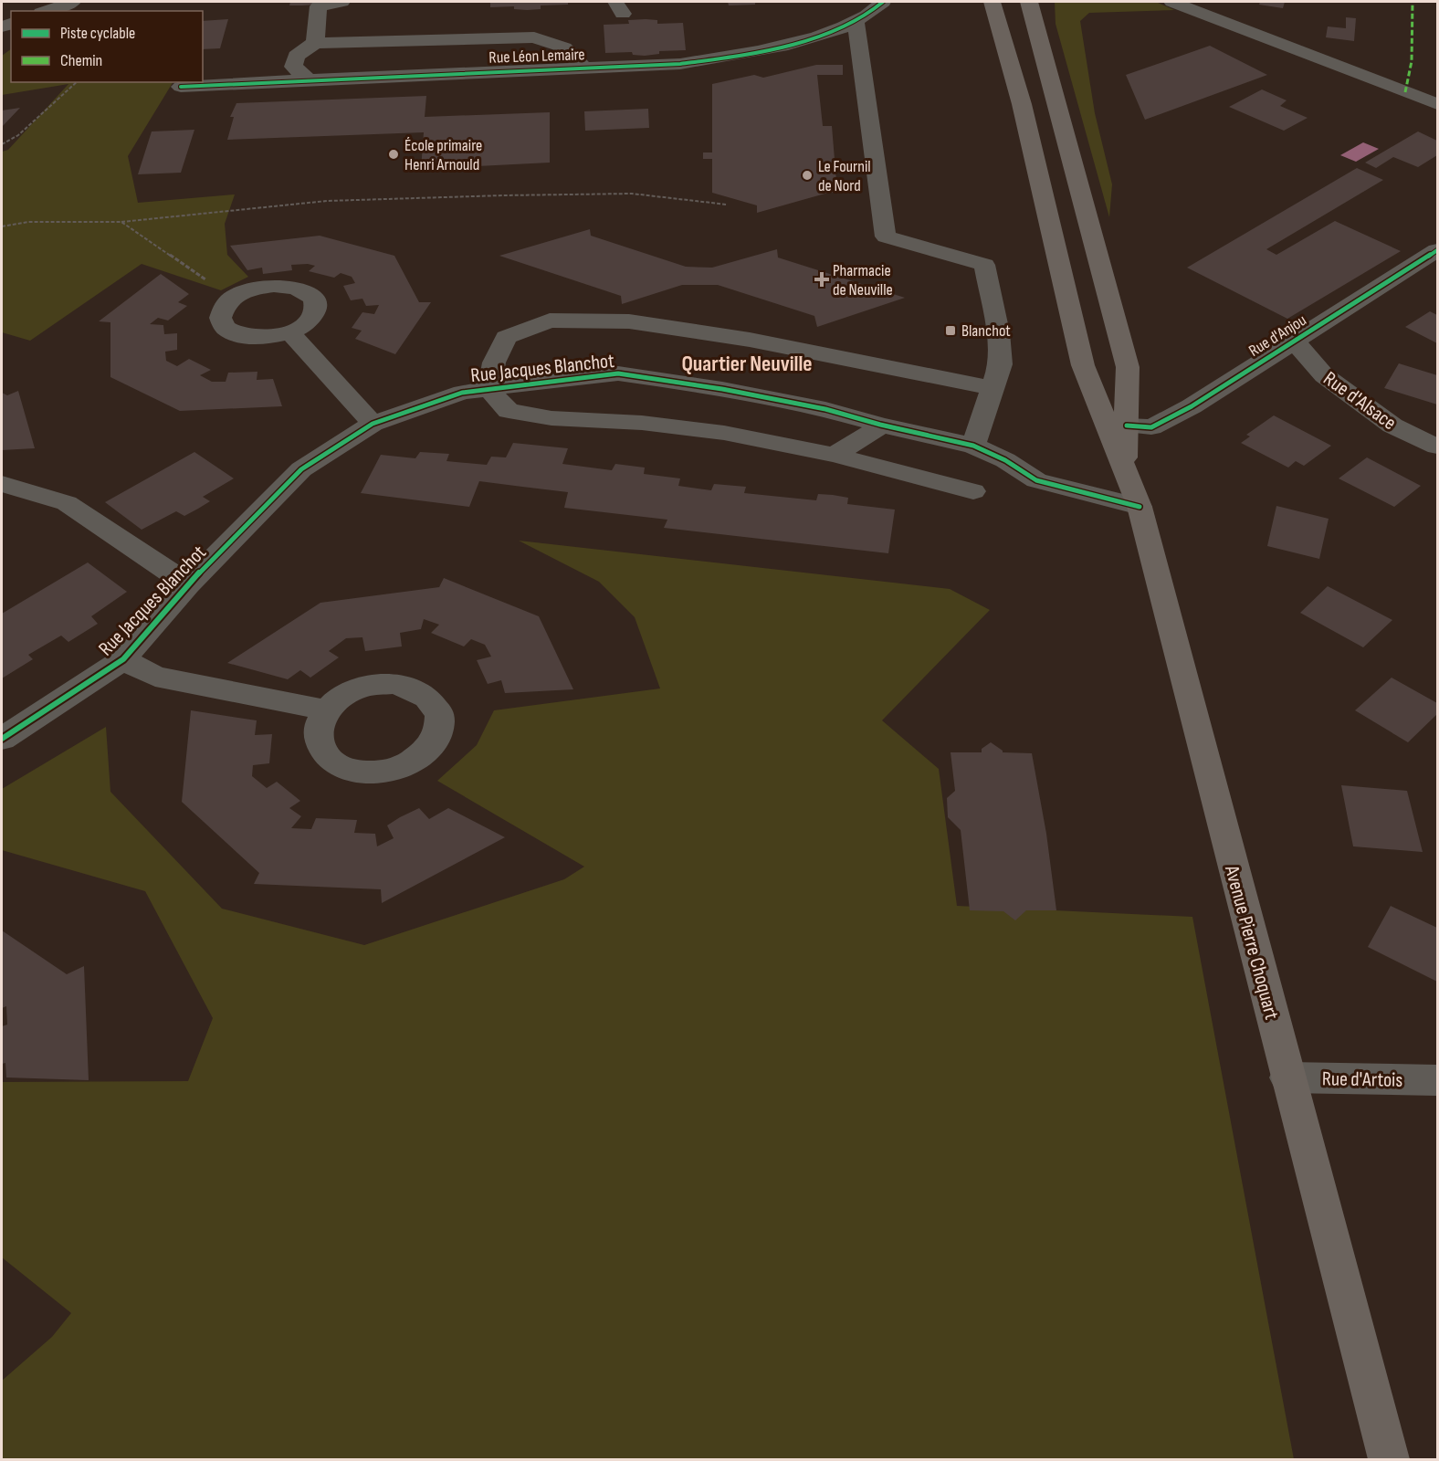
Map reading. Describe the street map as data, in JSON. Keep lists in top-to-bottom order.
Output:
{
  "streets": {
    "main road": ["Avenue Pierre Choquart"],
    "street": [
      "Rue Léon Lemaire",
      "Rue d'Anjou",
      "Rue Jacques Blanchot",
      "Rue d'Alsace",
      "Rue d'Artois"
    ]
  },
  "crossings": [
    ["Rue d'Anjou", "Rue d'Alsace"],
    ["Rue d'Anjou", "Avenue Pierre Choquart"],
    ["Rue Jacques Blanchot", "Avenue Pierre Choquart"],
    ["Avenue Pierre Choquart", "Rue d'Artois"]
  ],
  "districts": ["Quartier Neuville"],
  "places": {
    "other": ["École primaire Henri Arnould", "Le Fournil de Nord"],
    "health": ["Pharmacie de Neuville"],
    "transit": ["Blanchot"]
  },
  "legend": ["Piste cyclable", "Chemin"]
}
